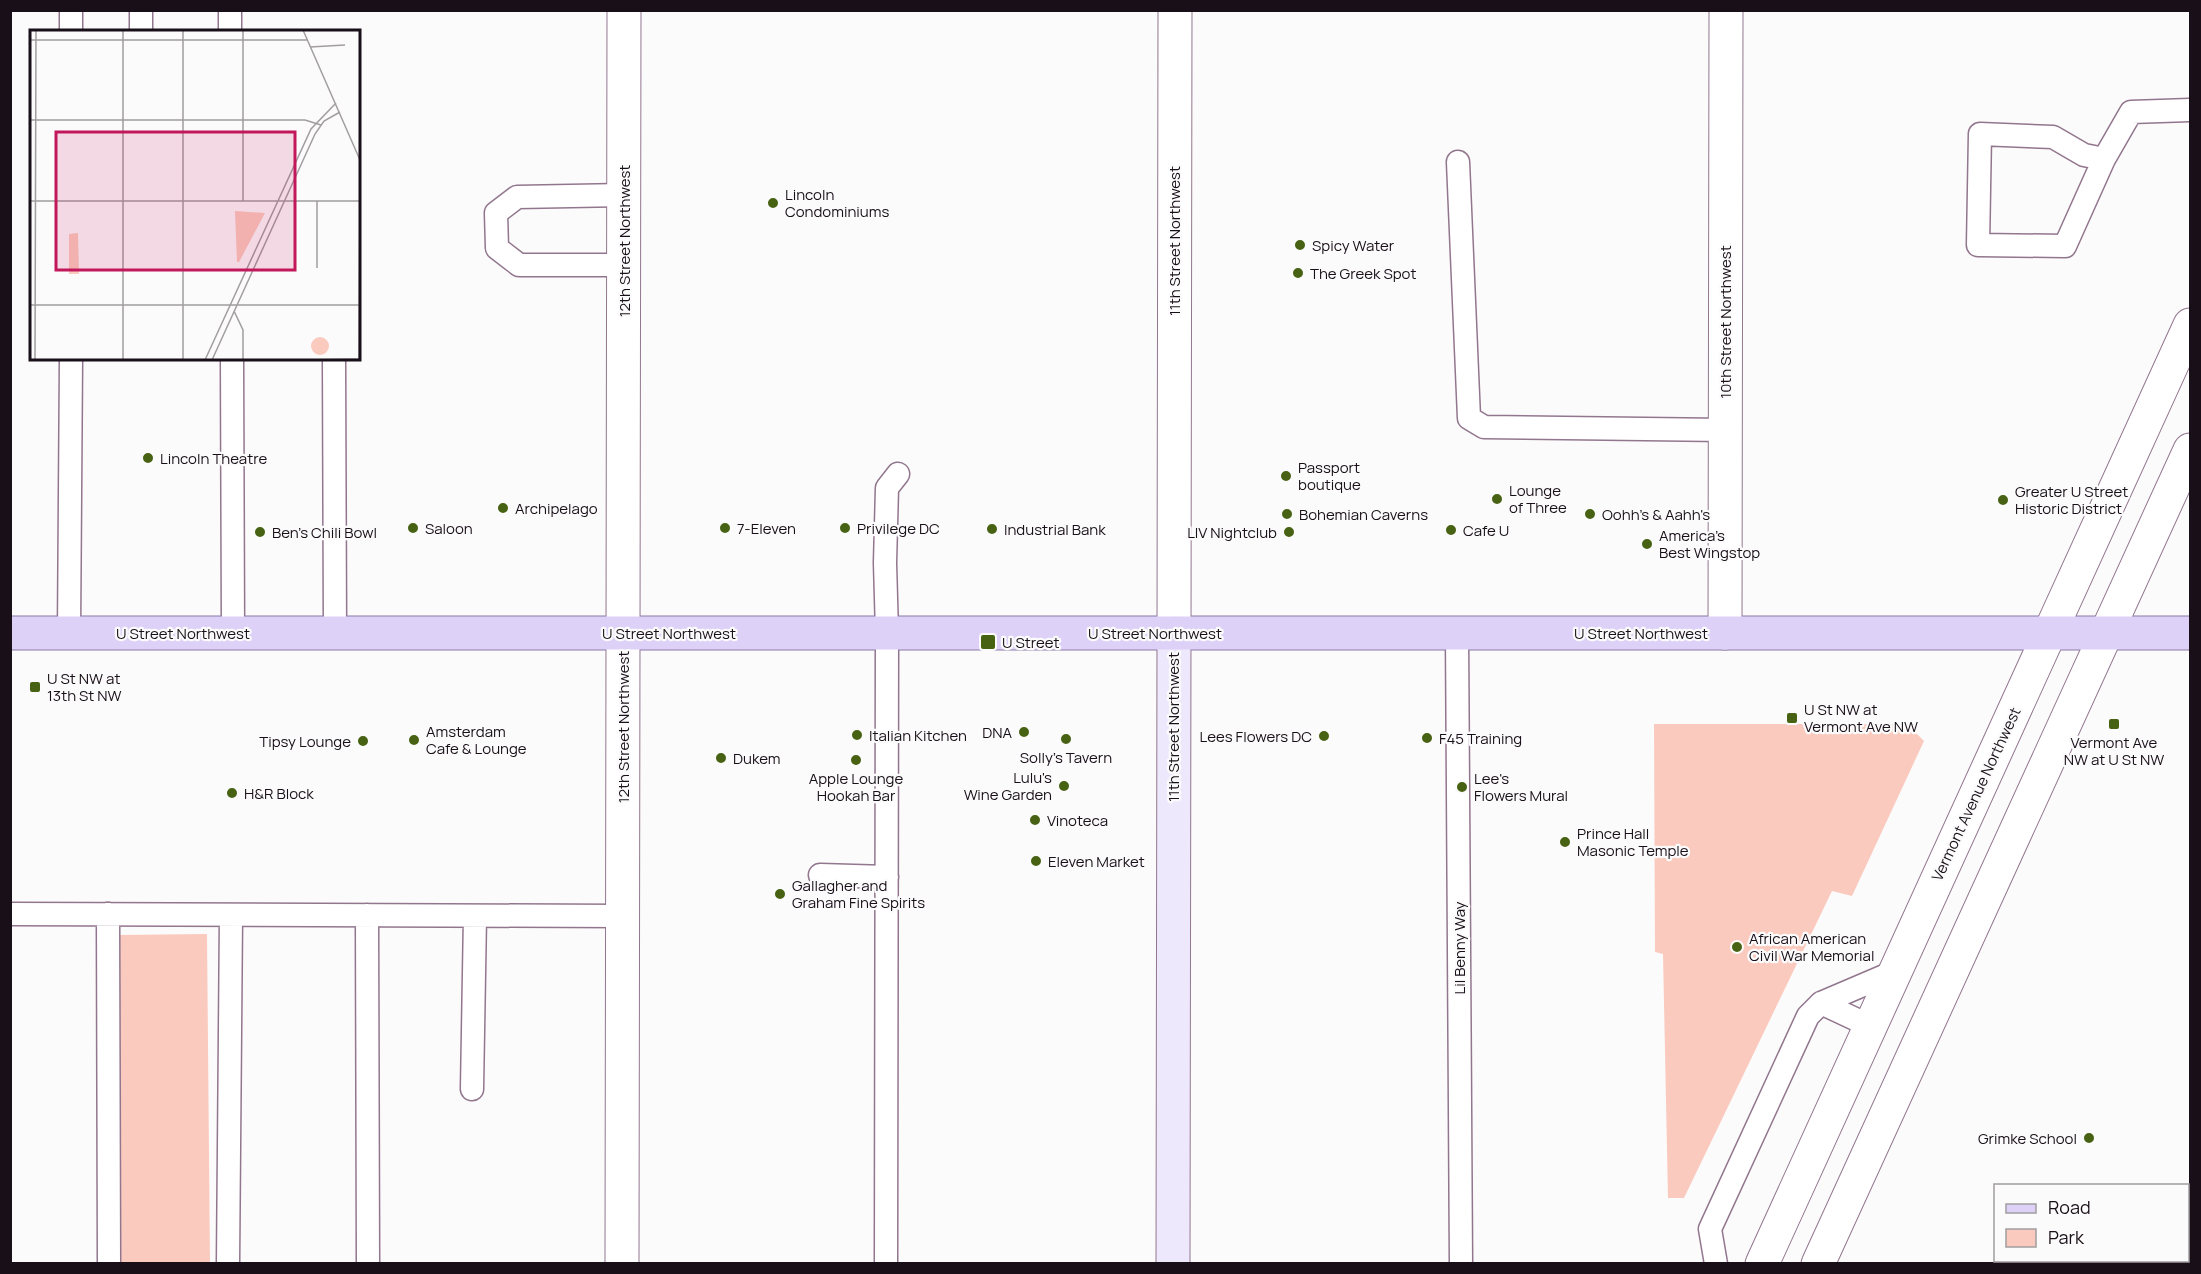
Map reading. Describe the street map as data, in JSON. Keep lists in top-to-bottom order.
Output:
{
  "streets": {
    "main road": ["11th Street Northwest", "U Street Northwest"],
    "street": ["12th Street Northwest", "10th Street Northwest", "Vermont Avenue Northwest"],
    "lane": ["Lil Benny Way"]
  },
  "crossings": [
    ["12th Street Northwest", "U Street Northwest"],
    ["11th Street Northwest", "U Street Northwest"],
    ["10th Street Northwest", "U Street Northwest"],
    ["U Street Northwest", "Vermont Avenue Northwest"],
    ["U Street Northwest", "Lil Benny Way"]
  ],
  "places": {
    "other": [
      "Lincoln Condominiums",
      "Spicy Water",
      "The Greek Spot",
      "Lincoln Theatre",
      "Passport boutique",
      "Lounge of Three",
      "Greater U Street Historic District",
      "Archipelago",
      "Bohemian Caverns",
      "Oohh's & Aahh's",
      "Saloon",
      "7-Eleven",
      "Privilege DC",
      "Industrial Bank",
      "Cafe U",
      "Ben's Chili Bowl",
      "LIV Nightclub",
      "America’s Best Wingstop",
      "DNA",
      "Italian Kitchen",
      "Lees Flowers DC",
      "F45 Training",
      "Solly's Tavern",
      "Amsterdam Cafe & Lounge",
      "Tipsy Lounge",
      "Dukem",
      "Apple Lounge Hookah Bar",
      "Lulu's Wine Garden",
      "Lee's Flowers Mural",
      "H&R Block",
      "Vinoteca",
      "Prince Hall Masonic Temple",
      "Eleven Market",
      "Gallagher and Graham Fine Spirits",
      "African American Civil War Memorial",
      "Grimke School"
    ],
    "transit": [
      "U Street",
      "U St NW at 13th St NW",
      "U St NW at Vermont Ave NW",
      "Vermont Ave NW at U St NW"
    ]
  },
  "legend": ["Road", "Park"]
}
